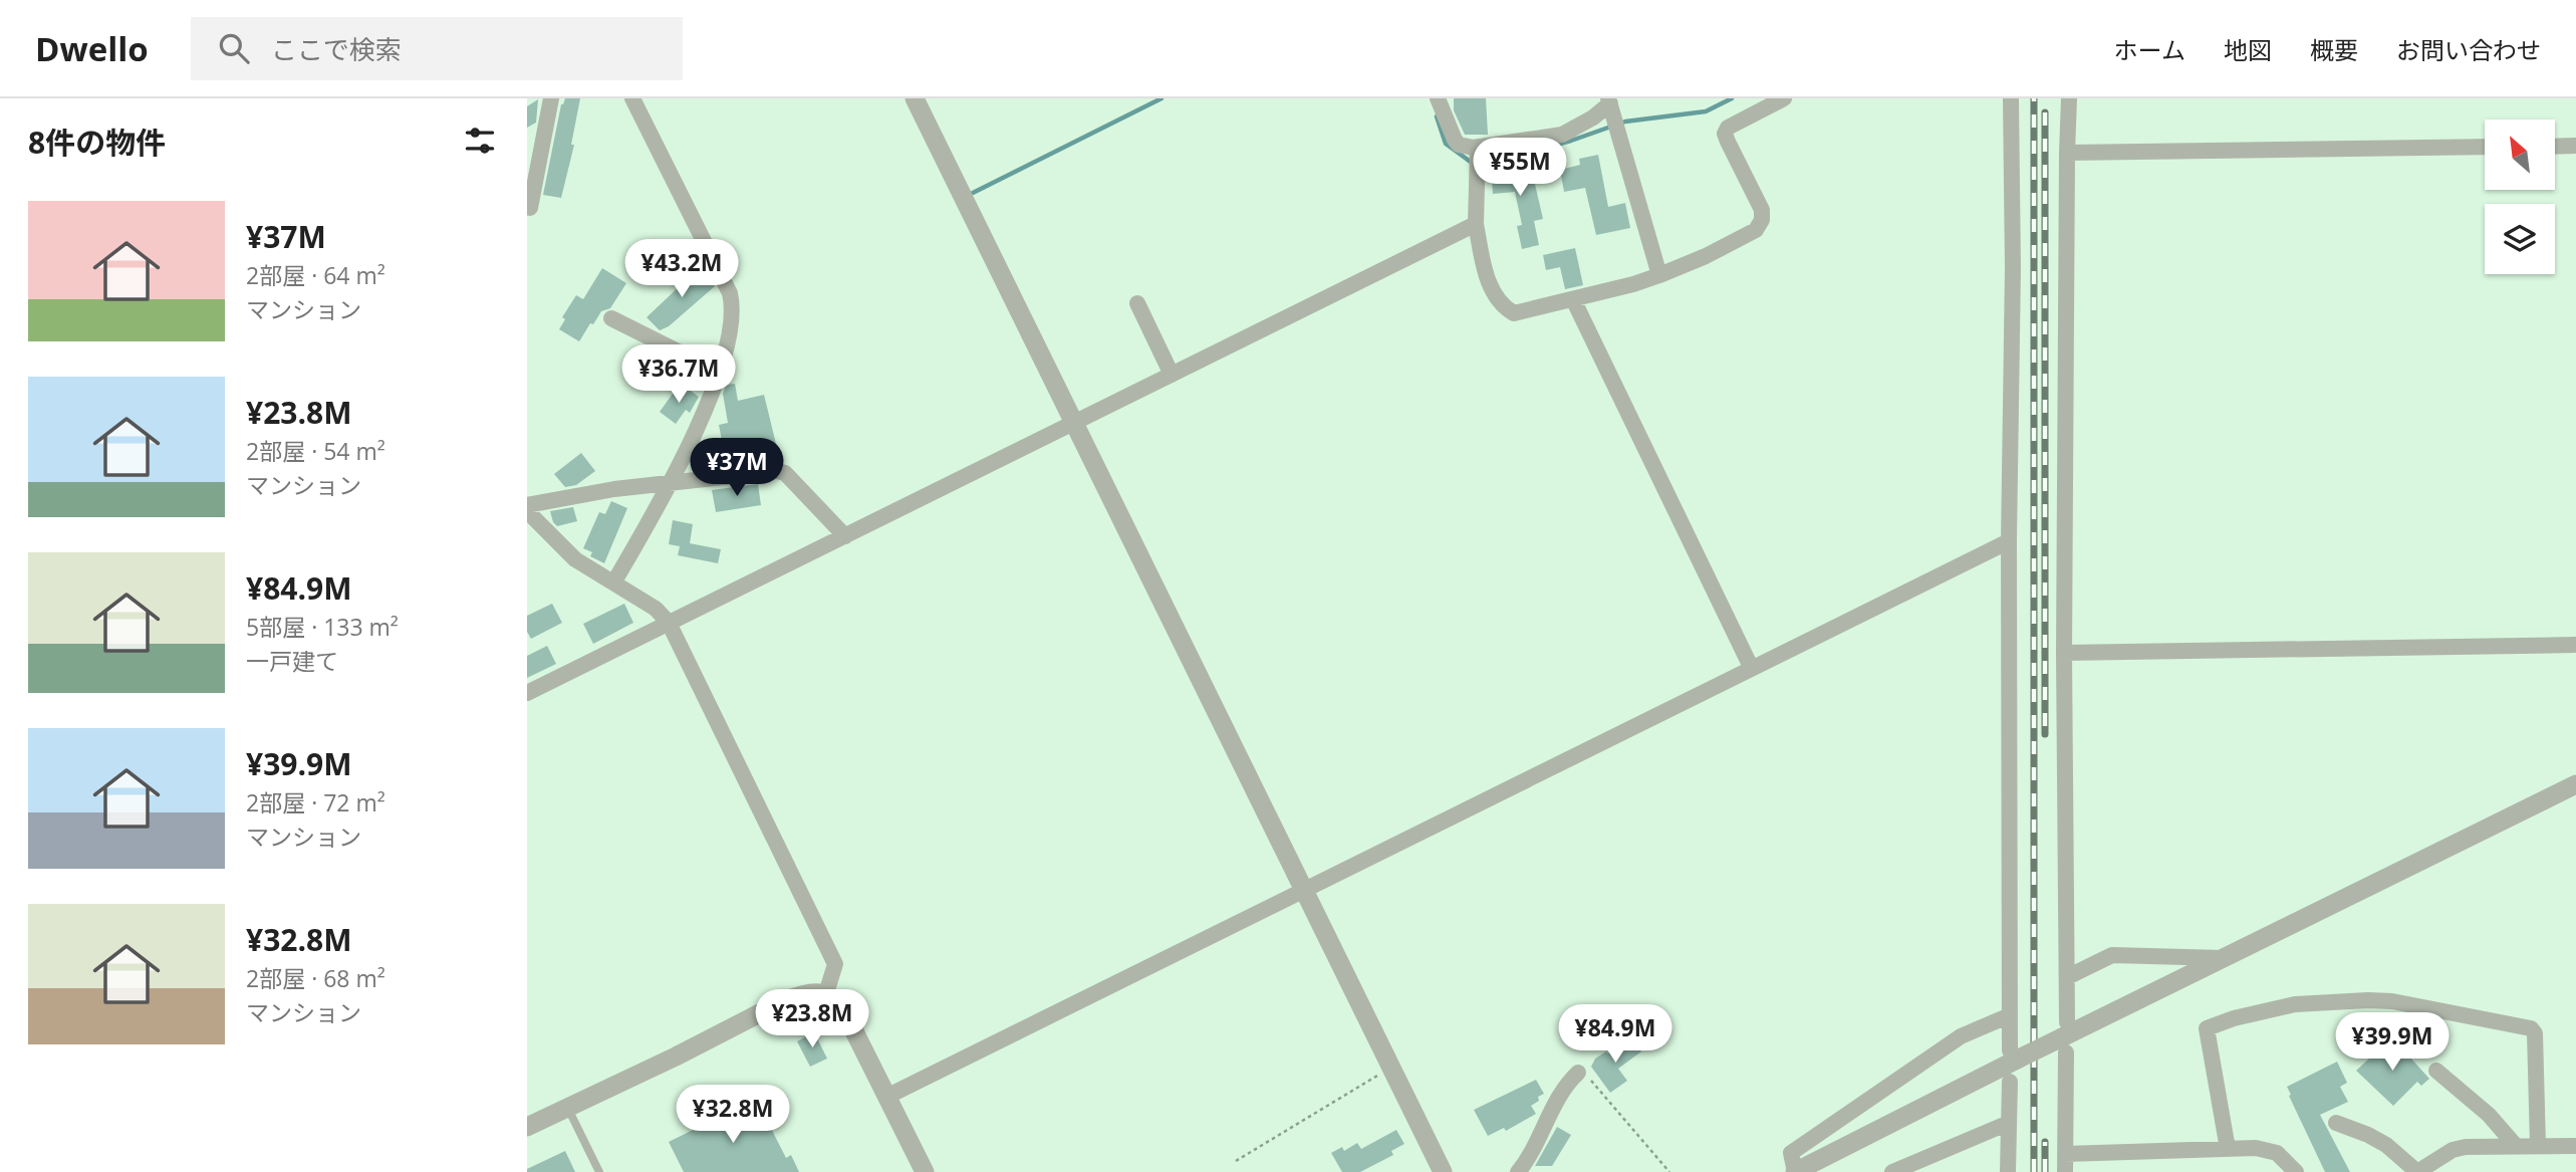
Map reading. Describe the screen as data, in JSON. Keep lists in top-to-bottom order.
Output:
{
  "north": "top left",
  "page": {
    "header": "Dwello",
    "search": "ここで検索",
    "nav": [
      "ホーム",
      "地図",
      "概要",
      "お問い合わせ"
    ],
    "heading": "8件の物件",
    "price": [
      "¥55M",
      "¥43.2M",
      "¥36.7M",
      "¥37M",
      "¥23.8M",
      "¥84.9M",
      "¥39.9M",
      "¥32.8M"
    ],
    "list": [
      {
        "name": "¥37M",
        "note": "2部屋 · 64 m² · マンション"
      },
      {
        "name": "¥23.8M",
        "note": "2部屋 · 54 m² · マンション"
      },
      {
        "name": "¥84.9M",
        "note": "5部屋 · 133 m² · 一戸建て"
      },
      {
        "name": "¥39.9M",
        "note": "2部屋 · 72 m² · マンション"
      },
      {
        "name": "¥32.8M",
        "note": "2部屋 · 68 m² · マンション"
      }
    ]
  }
}
